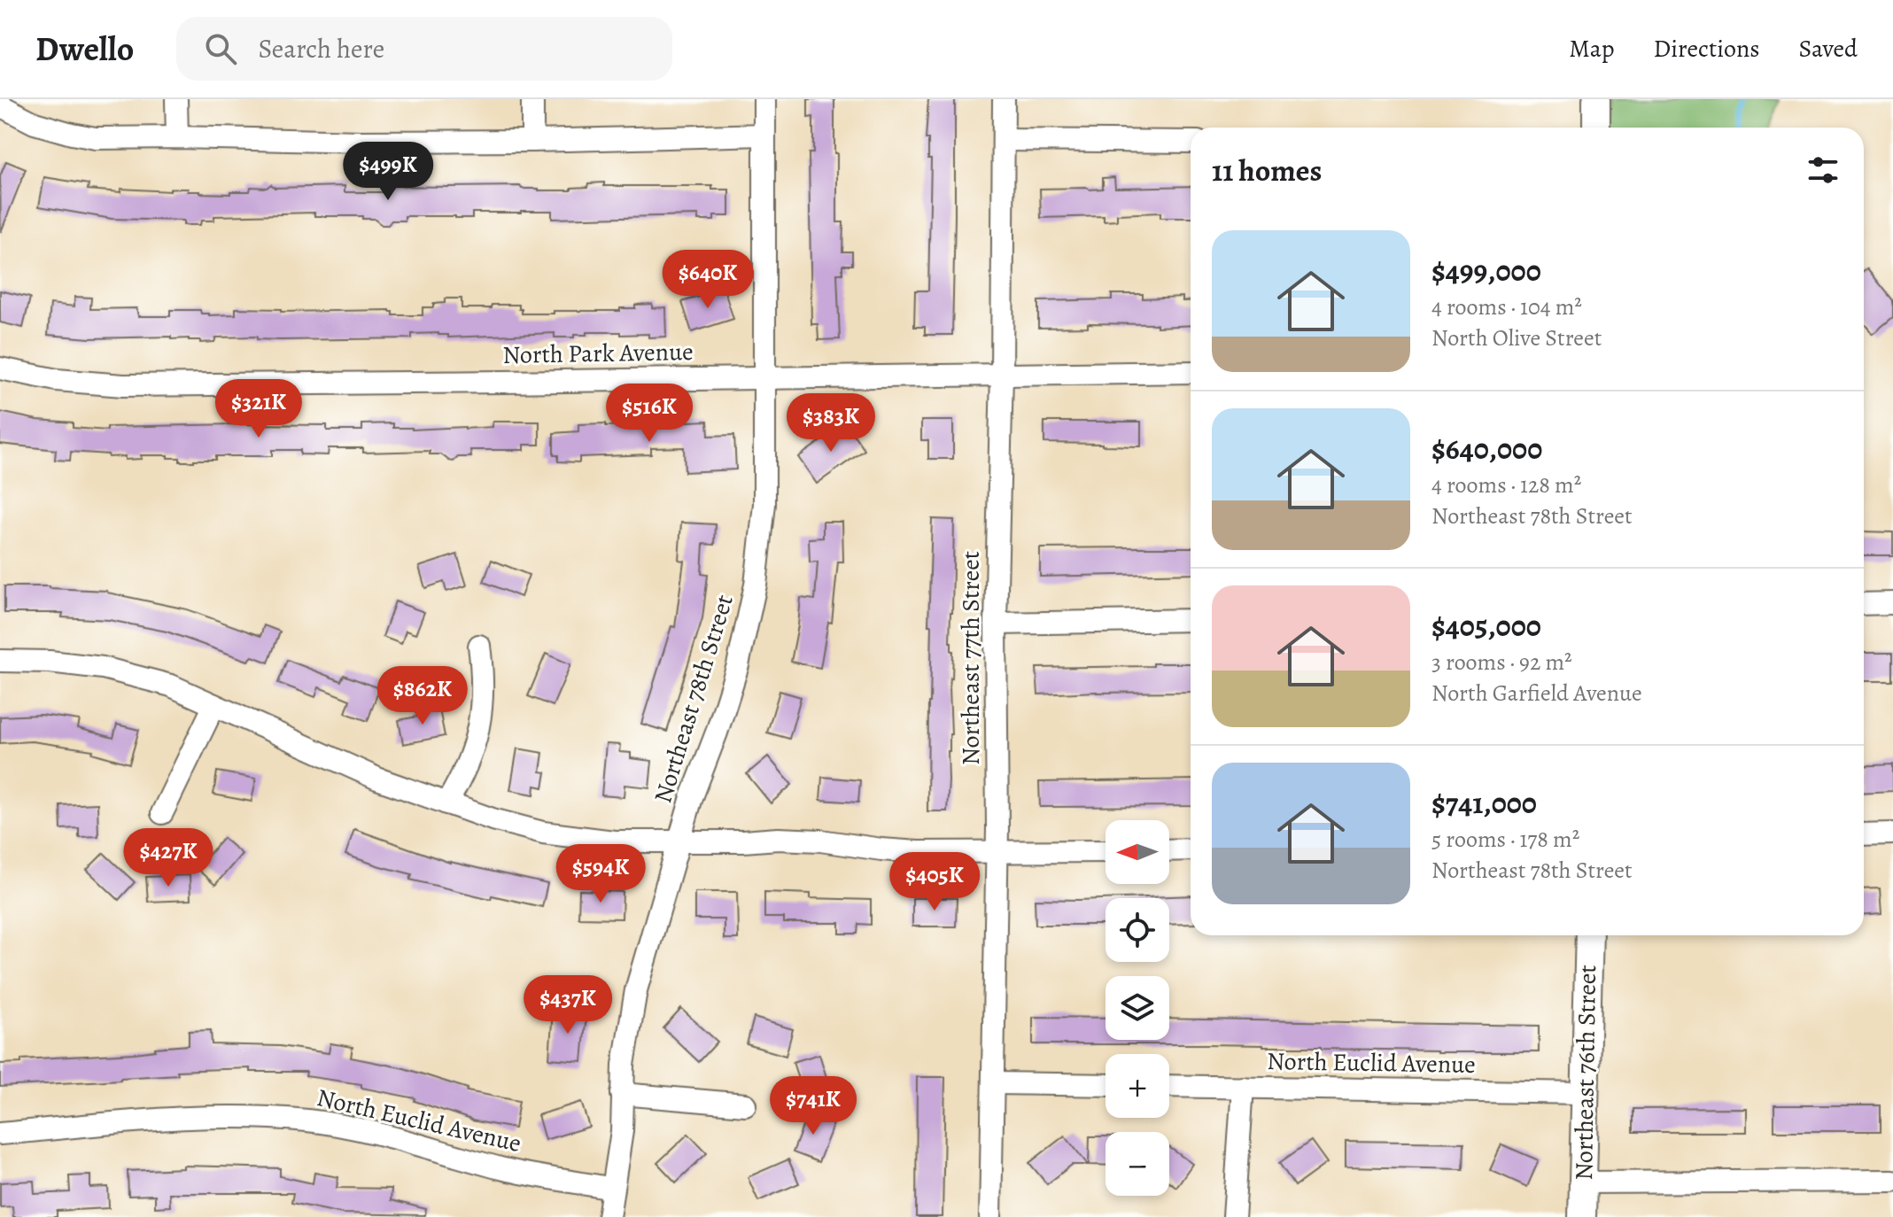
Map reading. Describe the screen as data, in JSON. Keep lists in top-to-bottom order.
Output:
{
  "streets": {
    "street": [
      "North Park Avenue",
      "Northeast 77th Street",
      "Northeast 78th Street",
      "North Euclid Avenue",
      "Northeast 76th Street"
    ]
  },
  "crossings": [
    ["North Park Avenue", "Northeast 77th Street"],
    ["North Park Avenue", "Northeast 78th Street"],
    ["Northeast 78th Street", "North Euclid Avenue"],
    ["North Euclid Avenue", "Northeast 76th Street"]
  ],
  "north": "left",
  "page": {
    "header": "Dwello",
    "search": "Search here",
    "nav": ["Map", "Directions", "Saved"],
    "heading": "11 homes",
    "price": [
      "$499K",
      "$640K",
      "$321K",
      "$516K",
      "$383K",
      "$862K",
      "$427K",
      "$594K",
      "$405K",
      "$437K",
      "$741K"
    ],
    "list": [
      {
        "name": "$499,000",
        "note": "4 rooms · 104 m² · North Olive Street"
      },
      {
        "name": "$640,000",
        "note": "4 rooms · 128 m² · Northeast 78th Street"
      },
      {
        "name": "$405,000",
        "note": "3 rooms · 92 m² · North Garfield Avenue"
      },
      {
        "name": "$741,000",
        "note": "5 rooms · 178 m² · Northeast 78th Street"
      }
    ],
    "map_buttons": ["+", "−"]
  }
}
